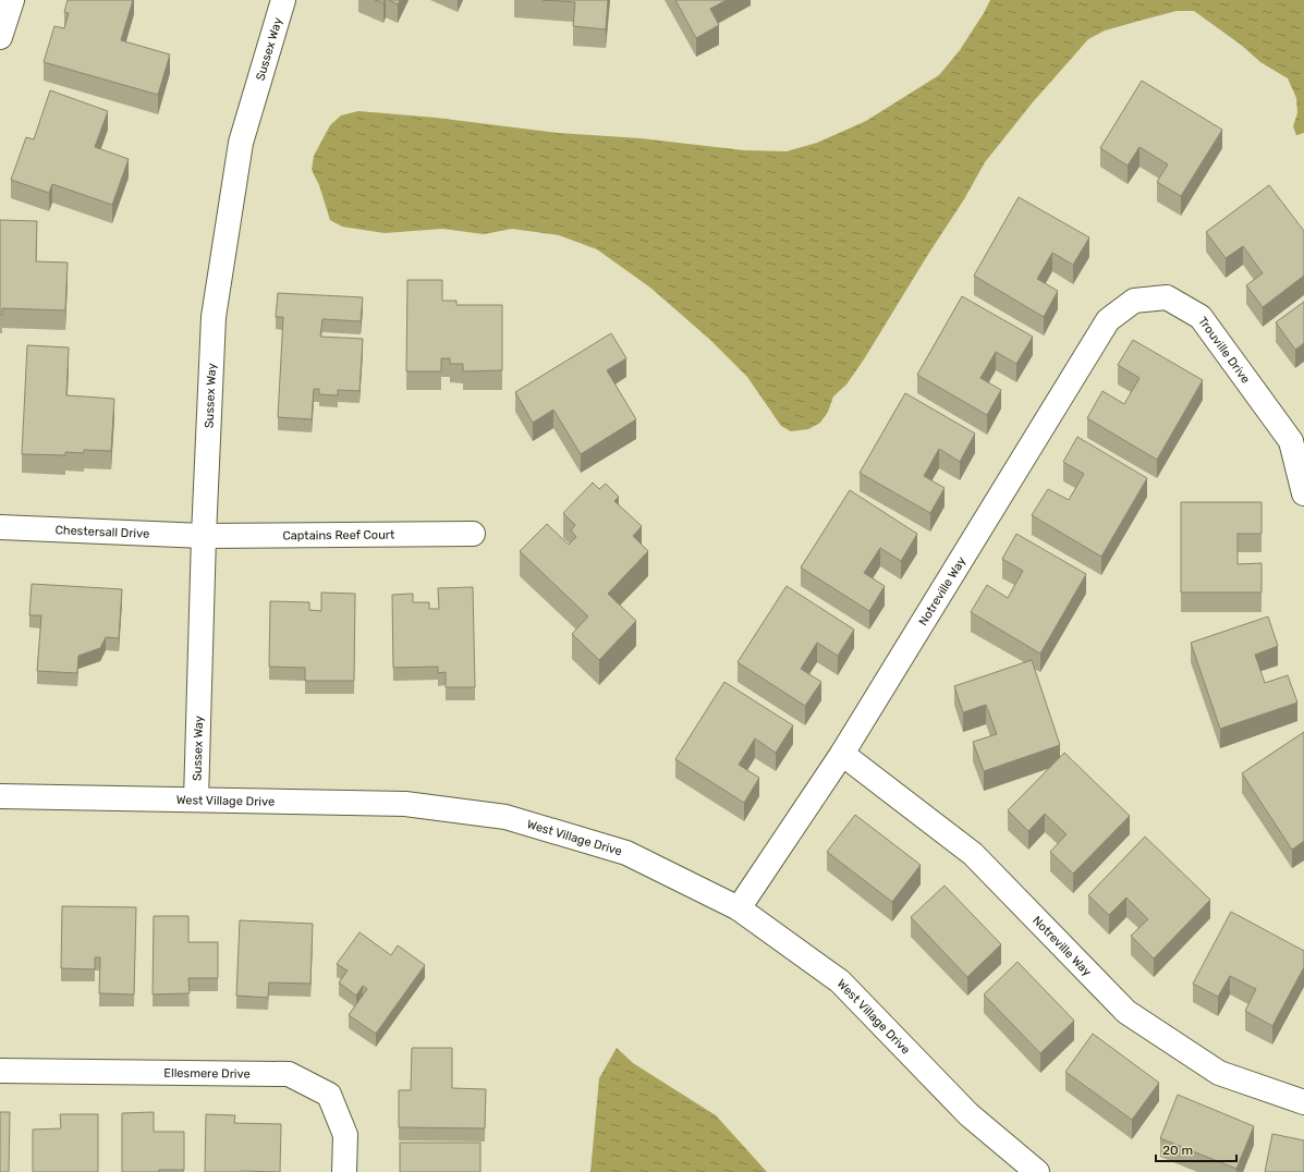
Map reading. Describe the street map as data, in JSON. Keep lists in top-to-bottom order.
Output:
{
  "streets": {
    "street": [
      "Sussex Way",
      "Trouville Drive",
      "Chestersall Drive",
      "Captains Reef Court",
      "Notreville Way",
      "West Village Drive",
      "Ellesmere Drive"
    ]
  },
  "crossings": [
    ["Sussex Way", "Chestersall Drive"],
    ["Sussex Way", "Captains Reef Court"],
    ["Sussex Way", "West Village Drive"],
    ["Trouville Drive", "Notreville Way"],
    ["Chestersall Drive", "Captains Reef Court"],
    ["Notreville Way", "West Village Drive"]
  ],
  "scale_bar": "20 m"
}
